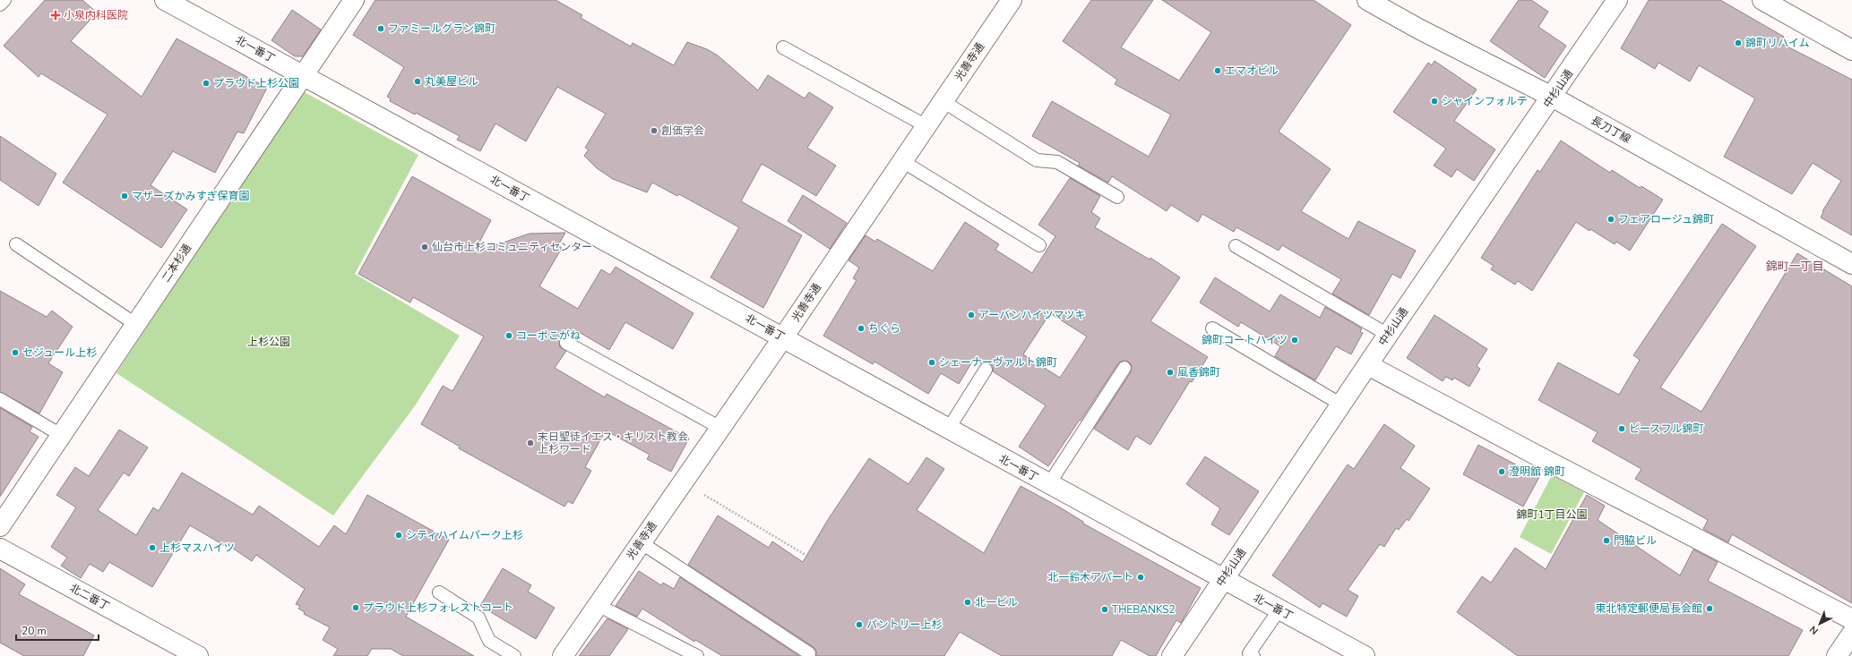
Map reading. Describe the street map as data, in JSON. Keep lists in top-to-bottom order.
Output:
{
  "streets": {
    "street": [
      "北一番丁",
      "光善寺通",
      "中杉山通",
      "長刀丁線",
      "二本杉通",
      "北二番丁"
    ]
  },
  "crossings": [
    ["北一番丁", "光善寺通"],
    ["北一番丁", "中杉山通"],
    ["北一番丁", "二本杉通"],
    ["中杉山通", "長刀丁線"]
  ],
  "districts": ["錦町一丁目"],
  "parks": ["上杉公園", "錦町1丁目公園"],
  "places": {
    "health": ["小泉内科医院"],
    "other": [
      "ファミールグラン錦町",
      "錦町リハイム",
      "エマオビル",
      "丸美屋ビル",
      "プラウド上杉公園",
      "シャインフォルテ",
      "創価学会",
      "マザーズかみすぎ保育園",
      "フェアロージュ錦町",
      "仙台市上杉コミュニティセンター",
      "アーバンハイツマツキ",
      "ちぐら",
      "コーポこがね",
      "錦町コートハイツ",
      "セジュール上杉",
      "シェーナーヴァルト錦町",
      "風香錦町",
      "ピースフル錦町",
      "末日聖徒イエス・キリスト教会 上杉ワード",
      "澄明舘 錦町",
      "シティハイムパーク上杉",
      "門脇ビル",
      "上杉マスハイツ",
      "北一鈴木アパート",
      "北一ビル",
      "プラウド上杉フォレストコート",
      "東北特定郵便局長会館",
      "THEBANKS2",
      "パントリー上杉"
    ]
  },
  "scale_bar": "20 m",
  "north": "bottom left"
}
